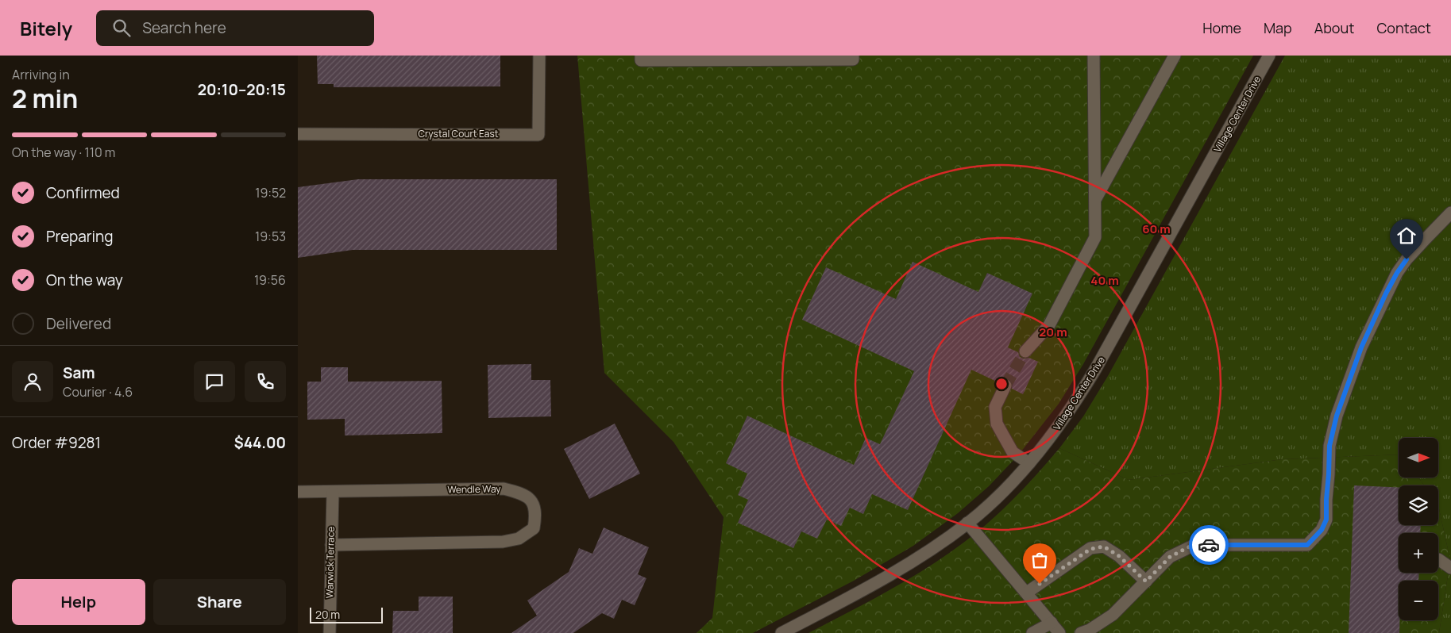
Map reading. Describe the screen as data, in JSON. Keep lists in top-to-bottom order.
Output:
{
  "streets": {
    "street": [
      "Village Center Drive",
      "Crystal Court East",
      "Wendle Way",
      "Warwick Terrace"
    ]
  },
  "crossings": [
    ["Wendle Way", "Warwick Terrace"]
  ],
  "scale_bar": "20 m",
  "north": "right",
  "page": {
    "header": "Bitely",
    "search": "Search here",
    "nav": [
      "Home",
      "Map",
      "About",
      "Contact"
    ],
    "heading": ["2 min", "Arriving in", "20:10–20:15"],
    "panel": [
      "Sam",
      "Courier · 4.6",
      "Order #9281",
      "$44.00"
    ],
    "bar": "On the way · 110 m",
    "list": [
      ["Confirmed", "19:52"],
      ["Preparing", "19:53"],
      ["On the way", "19:56"],
      "Delivered"
    ],
    "map_buttons": ["+", "−"],
    "buttons": ["Help", "Share"],
    "scale": "20 m"
  },
  "rings": ["60 m", "40 m", "20 m"]
}
